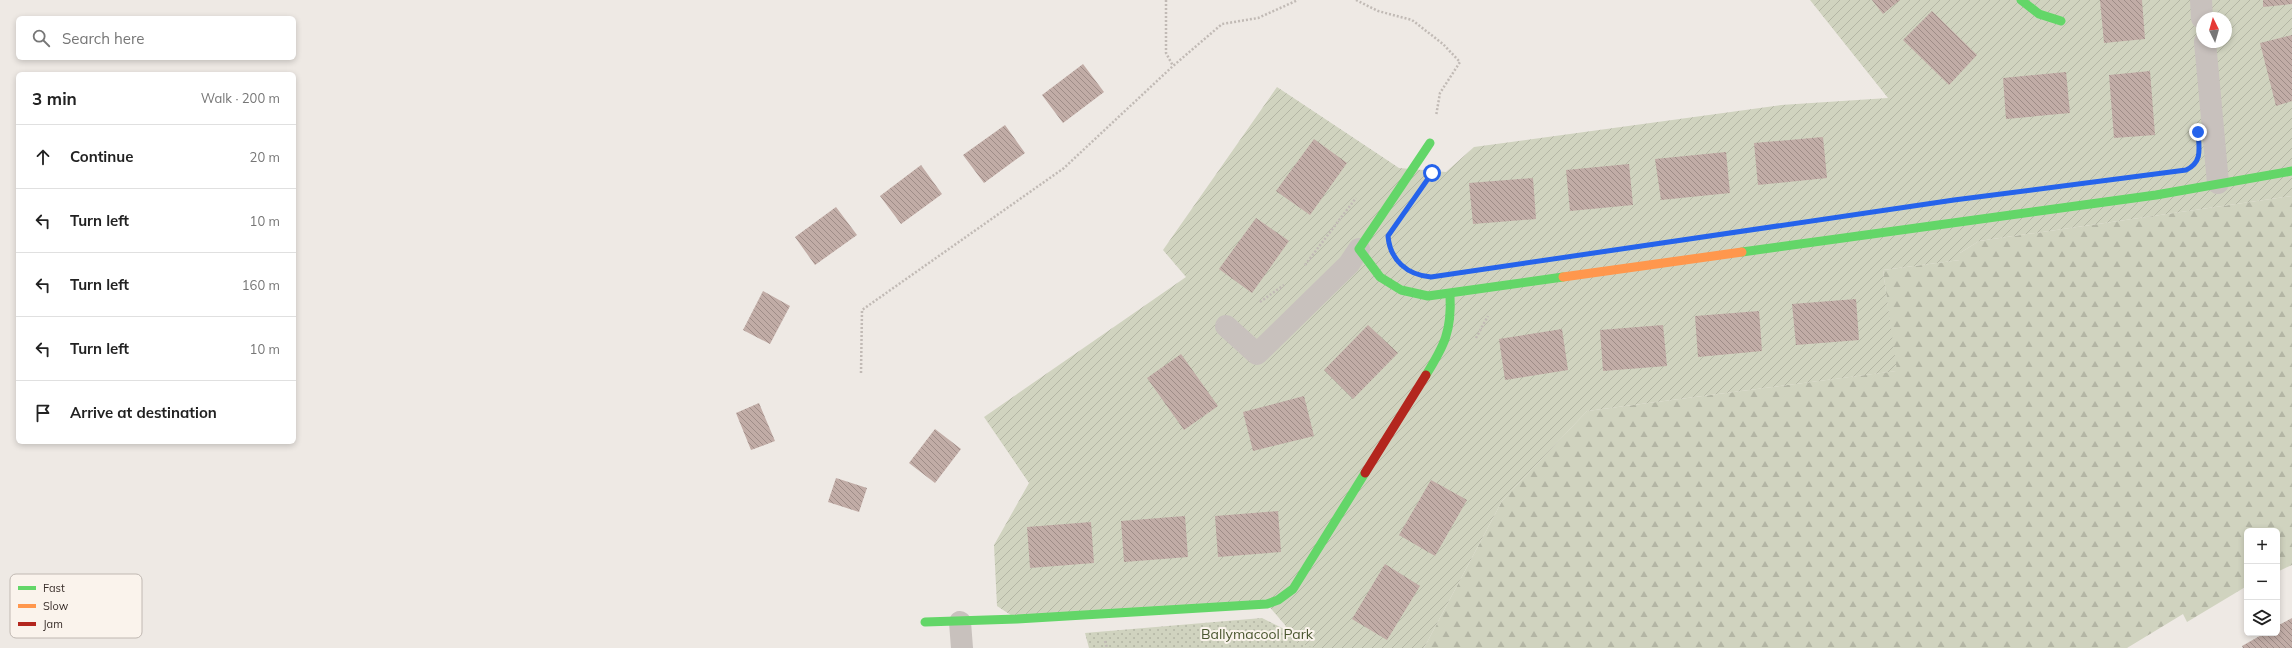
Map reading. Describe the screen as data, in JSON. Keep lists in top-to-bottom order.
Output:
{
  "parks": ["Ballymacool Park"],
  "legend": ["Fast", "Slow", "Jam"],
  "north": "top",
  "page": {
    "search": "Search here",
    "heading": ["3 min", "Walk · 200 m"],
    "list": [
      ["Continue", "20 m"],
      ["Turn left", "10 m"],
      ["Turn left", "160 m"],
      ["Turn left", "10 m"],
      "Arrive at destination"
    ],
    "map_buttons": ["+", "−"]
  }
}
